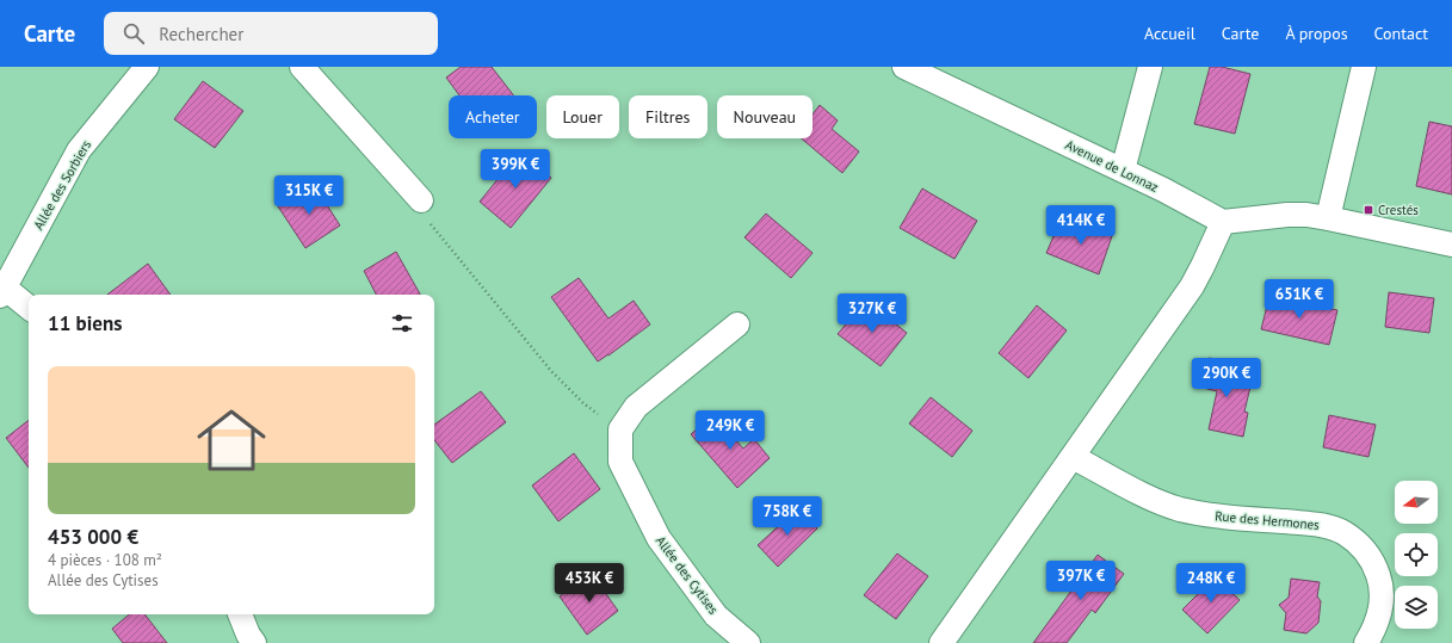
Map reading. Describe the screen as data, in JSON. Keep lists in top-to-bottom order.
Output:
{
  "streets": {
    "street": [
      "Avenue de Lonnaz",
      "Allée des Sorbiers",
      "Rue des Hermones",
      "Allée des Cytises"
    ]
  },
  "places": {
    "transit": ["Crestés"]
  },
  "north": "left",
  "page": {
    "header": "Carte",
    "search": "Rechercher",
    "nav": [
      "Accueil",
      "Carte",
      "À propos",
      "Contact"
    ],
    "chip": [
      "Acheter",
      "Louer",
      "Filtres",
      "Nouveau"
    ],
    "price": [
      "399K €",
      "315K €",
      "414K €",
      "651K €",
      "327K €",
      "290K €",
      "249K €",
      "758K €",
      "397K €",
      "453K €",
      "248K €"
    ],
    "heading": "11 biens",
    "list": [
      {
        "name": "453 000 €",
        "note": "4 pièces · 108 m² · Allée des Cytises"
      }
    ]
  }
}
